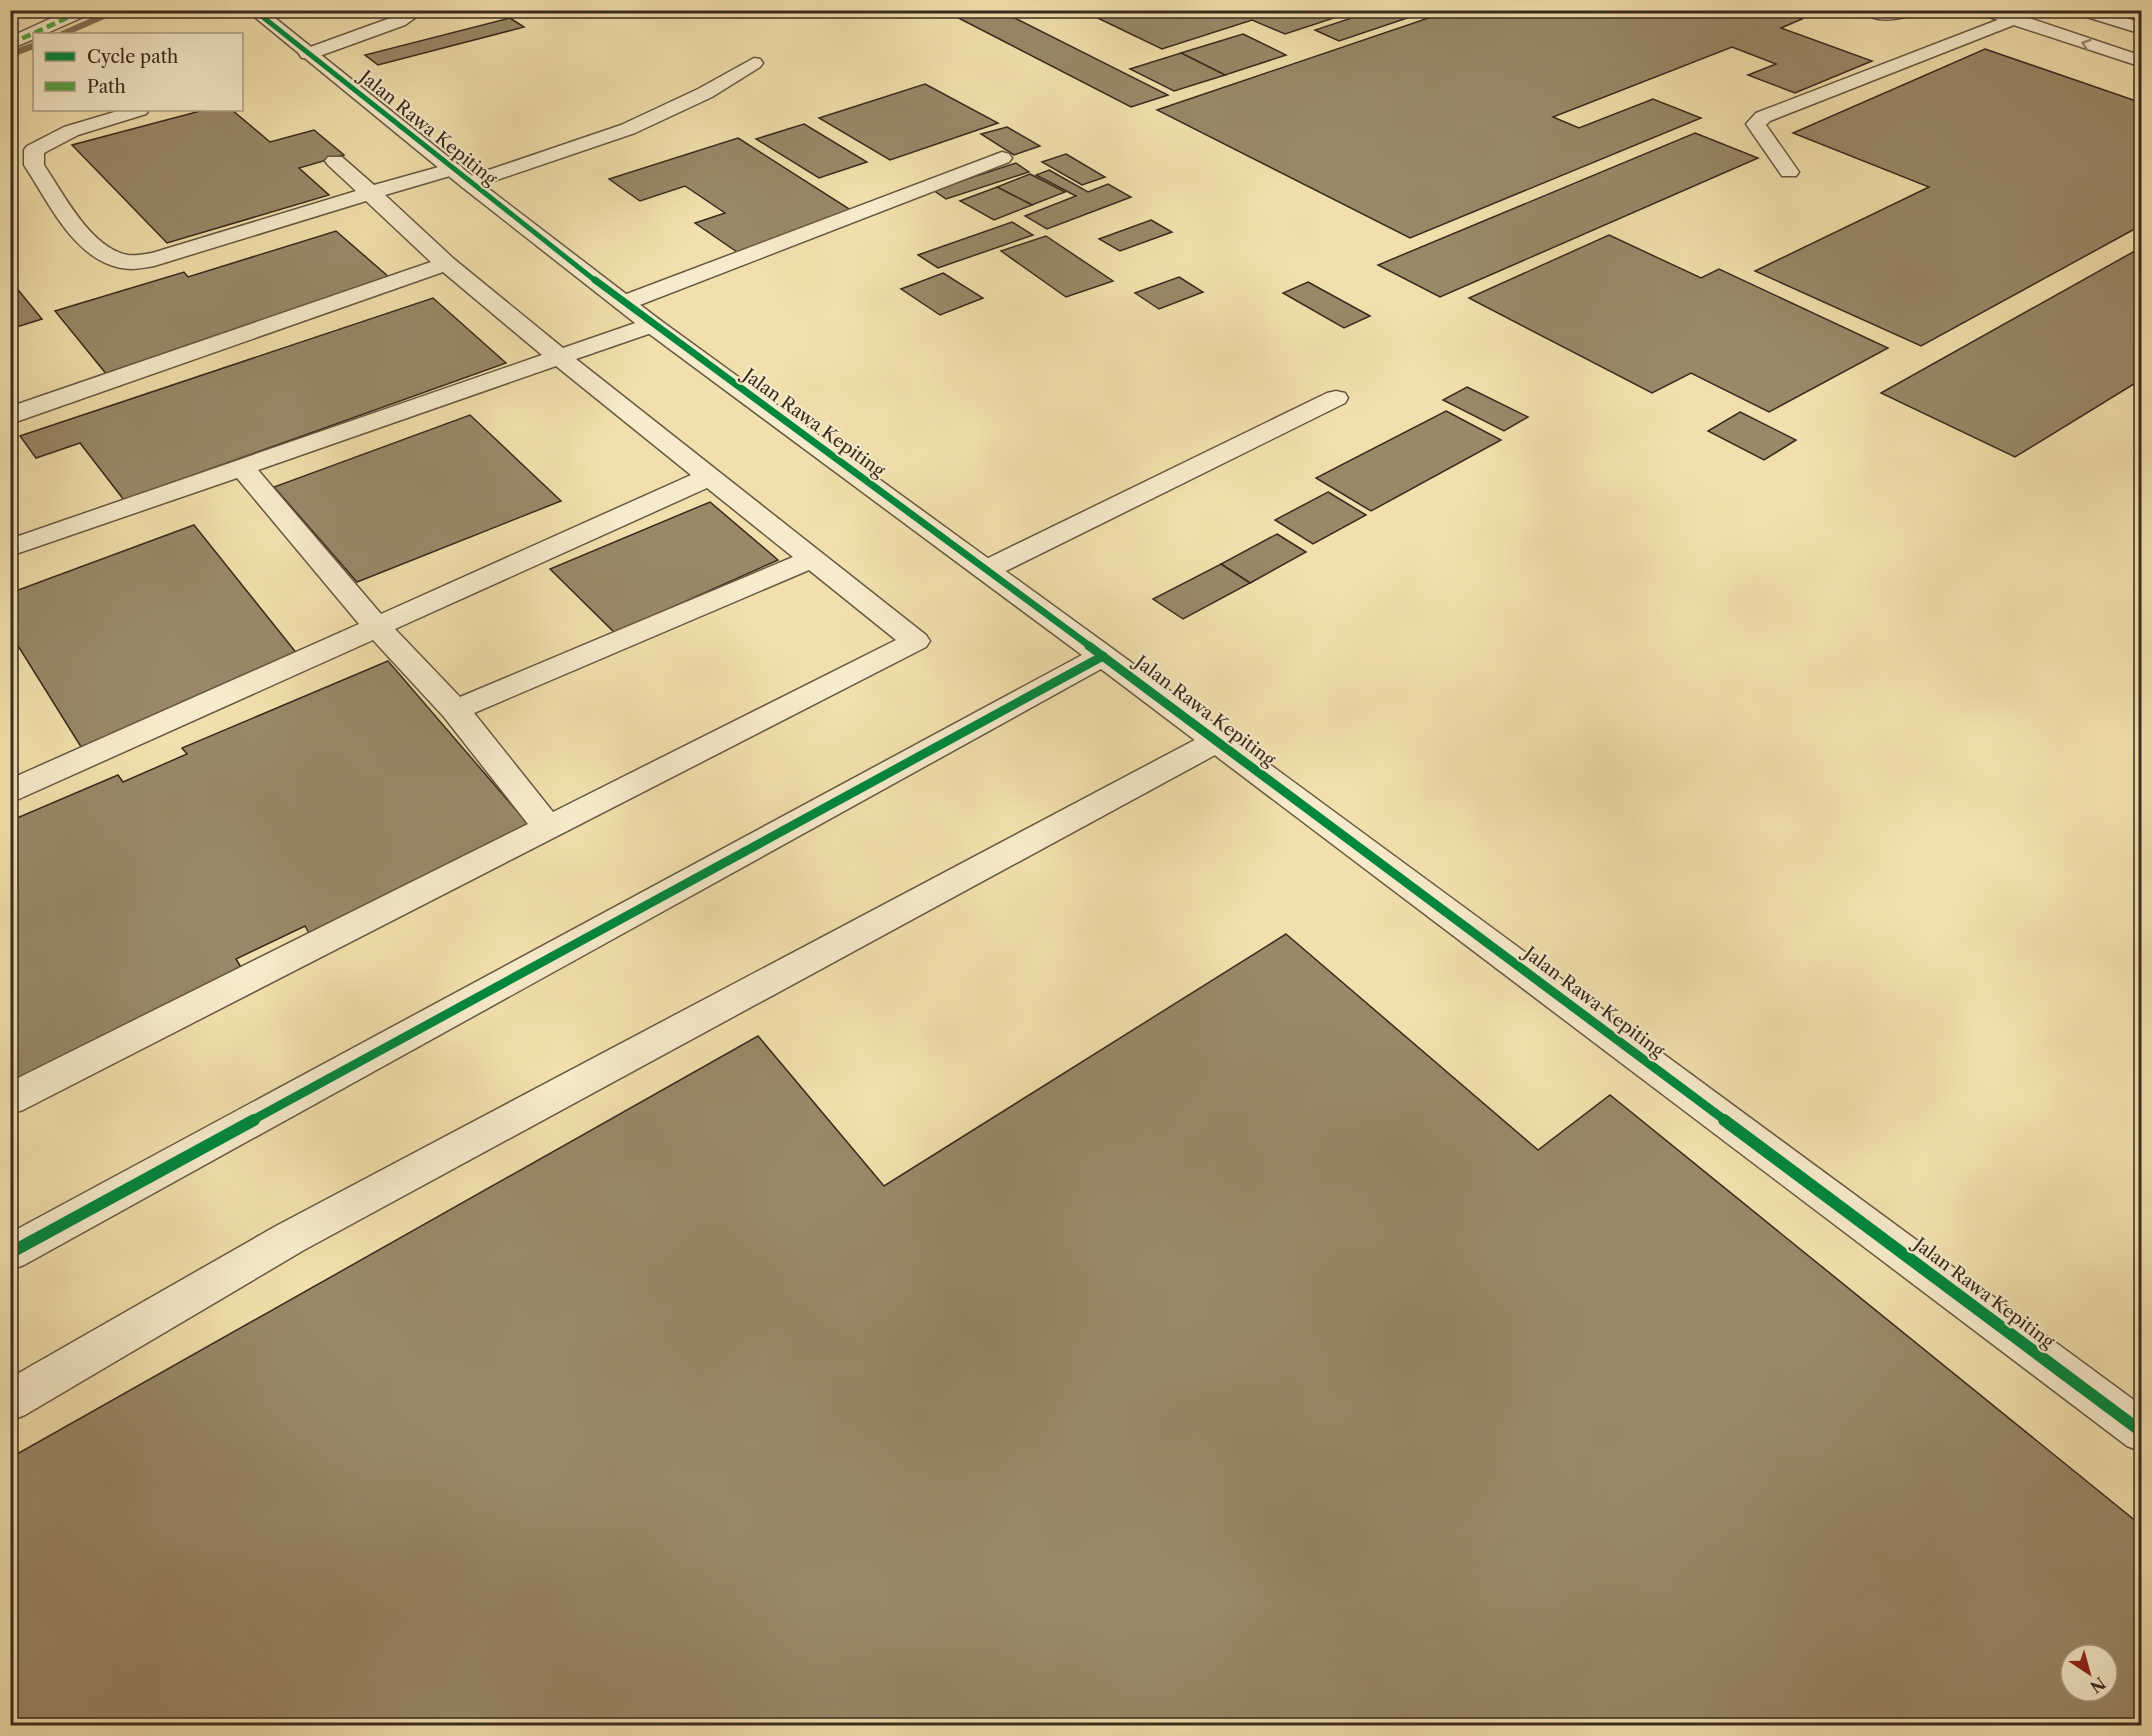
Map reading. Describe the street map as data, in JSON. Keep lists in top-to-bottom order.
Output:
{
  "streets": {
    "street": ["Jalan Rawa Kepiting"]
  },
  "legend": ["Cycle path", "Path"],
  "north": "bottom right"
}
